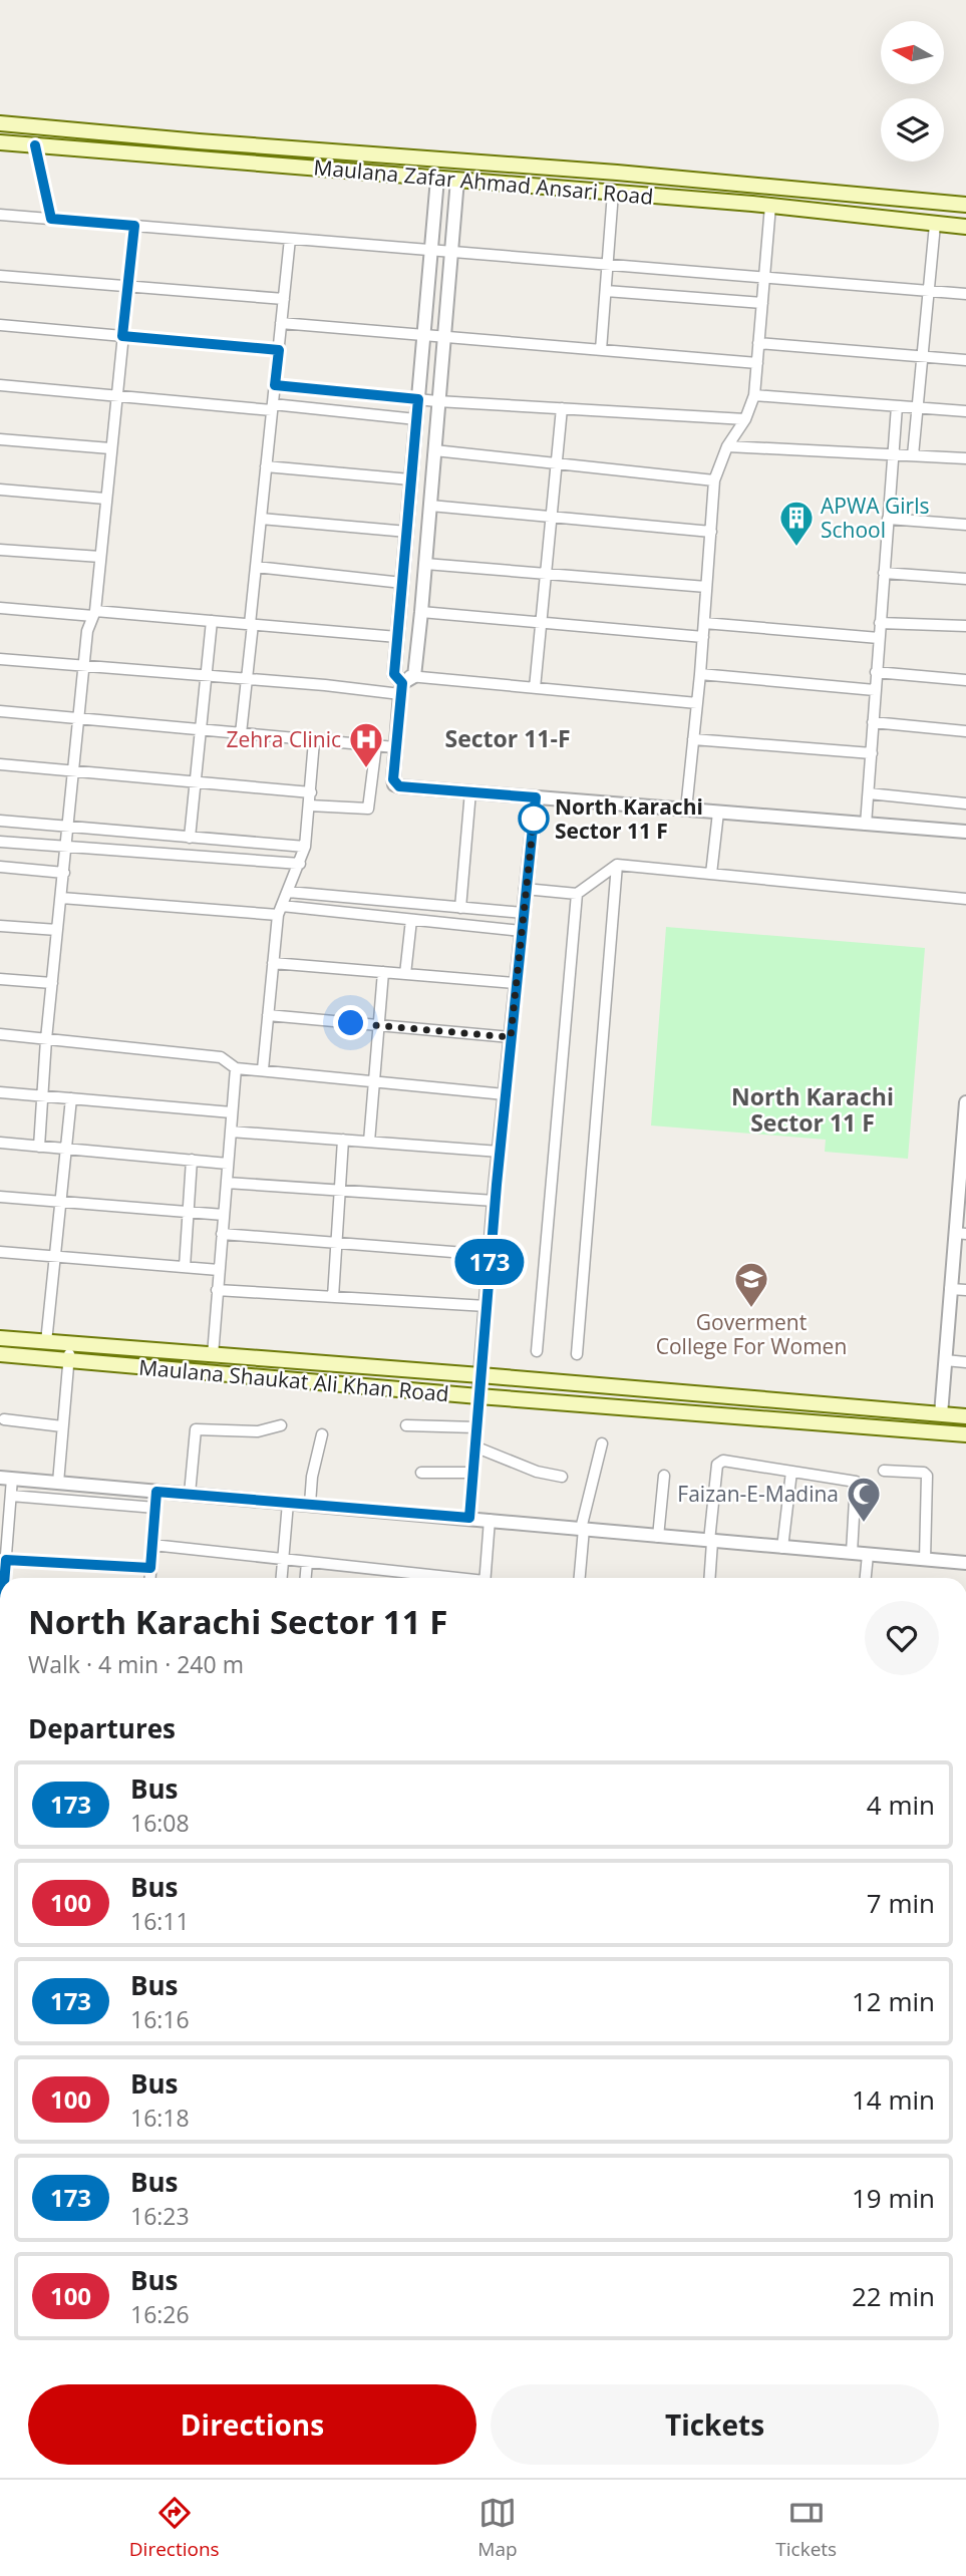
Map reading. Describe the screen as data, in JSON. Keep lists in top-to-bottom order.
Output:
{
  "streets": {
    "main road": ["Maulana Zafar Ahmad Ansari Road", "Maulana Shaukat Ali Khan Road"]
  },
  "districts": ["Sector 11-F", "North Karachi Sector 11 F"],
  "places": {
    "building": ["APWA Girls School"],
    "hospital": ["Zehra Clinic"],
    "other": ["North Karachi Sector 11 F"],
    "school or university": ["Goverment College For Women"],
    "mosque": ["Faizan-E-Madina"]
  },
  "lines": ["bus line 173"],
  "north": "left",
  "page": {
    "on_map": "173",
    "heading": [
      ["North Karachi Sector 11 F", "Walk · 4 min · 240 m"],
      "Departures"
    ],
    "list": [
      {
        "mark": "173",
        "name": "Bus",
        "note": "16:08",
        "value": "4 min"
      },
      {
        "mark": "100",
        "name": "Bus",
        "note": "16:11",
        "value": "7 min"
      },
      {
        "mark": "173",
        "name": "Bus",
        "note": "16:16",
        "value": "12 min"
      },
      {
        "mark": "100",
        "name": "Bus",
        "note": "16:18",
        "value": "14 min"
      },
      {
        "mark": "173",
        "name": "Bus",
        "note": "16:23",
        "value": "19 min"
      },
      {
        "mark": "100",
        "name": "Bus",
        "note": "16:26",
        "value": "22 min"
      }
    ],
    "buttons": ["Directions", "Tickets"],
    "tabs": ["Directions", "Map", "Tickets"]
  }
}
